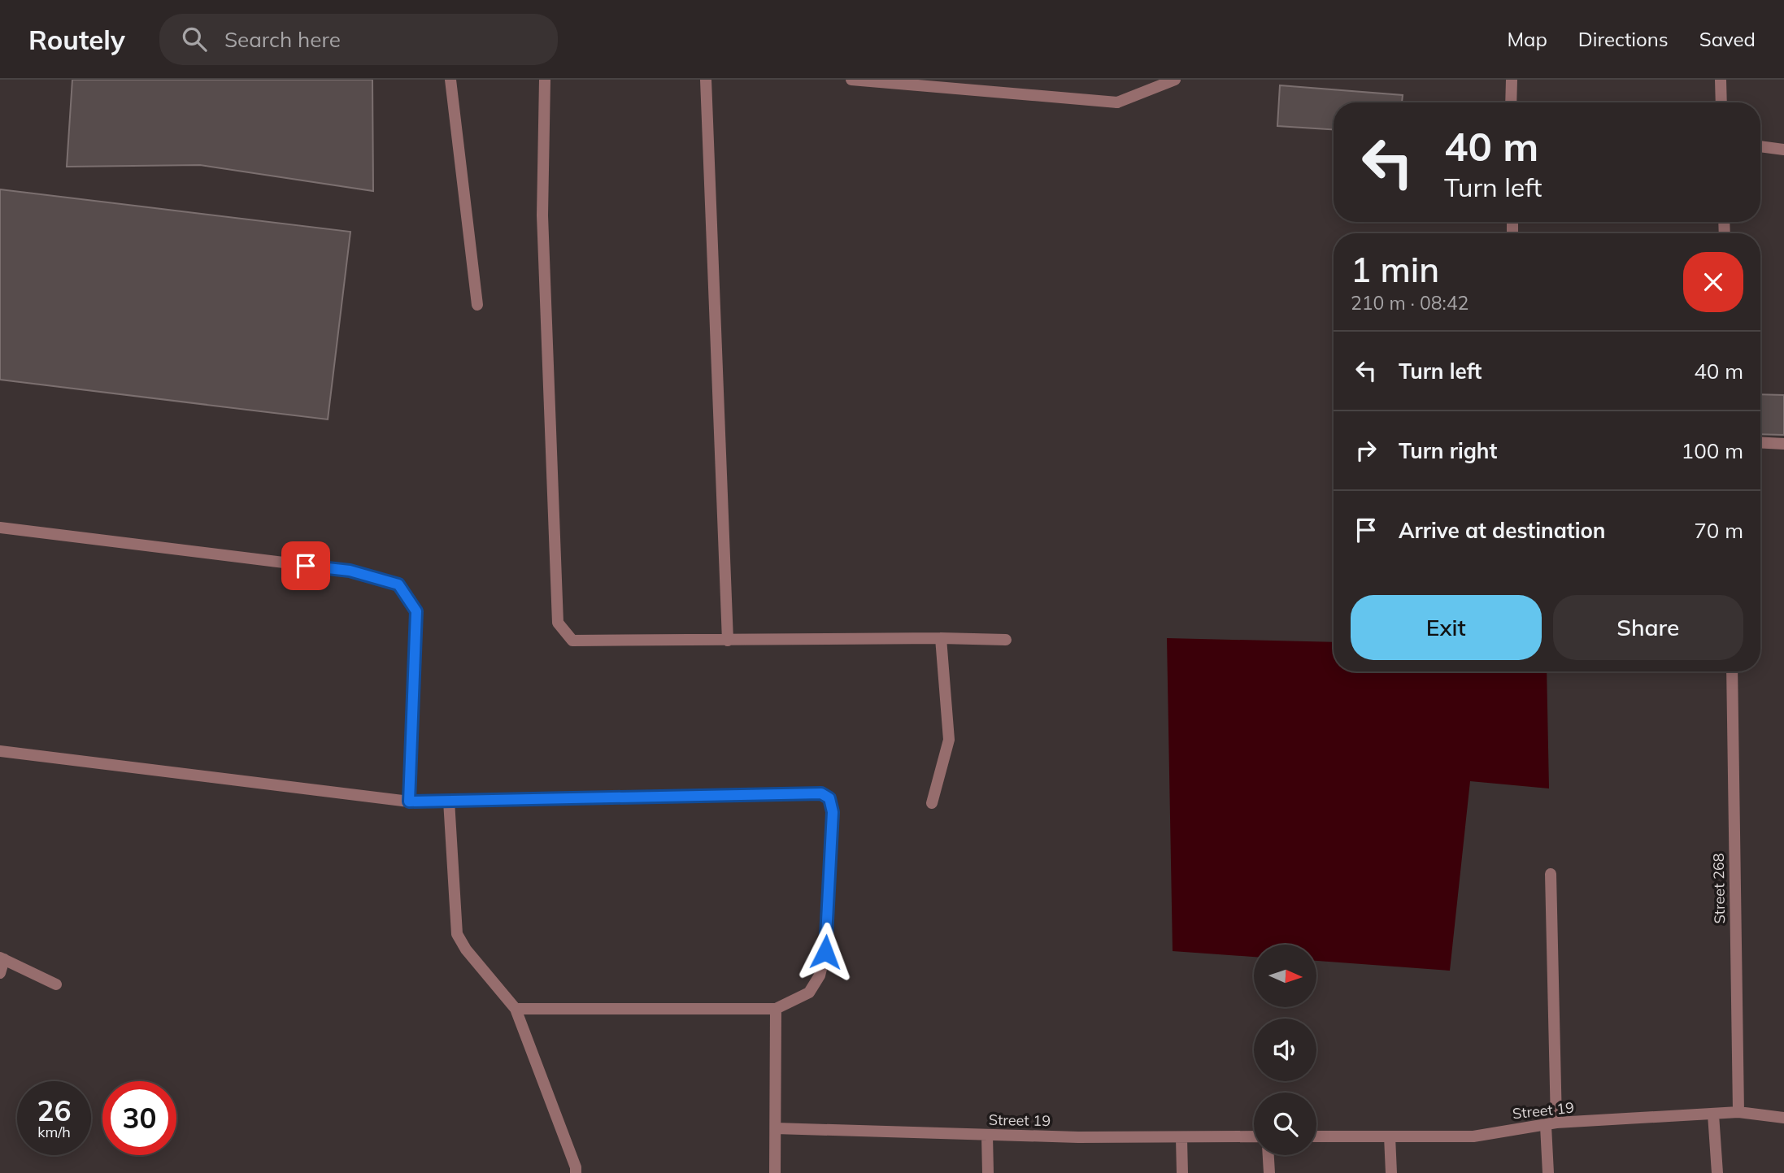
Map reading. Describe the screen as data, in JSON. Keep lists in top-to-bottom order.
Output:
{
  "streets": {
    "street": ["Street 268", "Street 19"]
  },
  "crossings": [
    ["Street 268", "Street 19"]
  ],
  "north": "right",
  "page": {
    "header": "Routely",
    "search": "Search here",
    "nav": ["Map", "Directions", "Saved"],
    "turn": ["40 m", "Turn left"],
    "heading": ["1 min", "210 m · 08:42"],
    "list": [
      {
        "name": "Turn left",
        "value": "40 m"
      },
      {
        "name": "Turn right",
        "value": "100 m"
      },
      {
        "name": "Arrive at destination",
        "value": "70 m"
      }
    ],
    "buttons": ["Exit", "Share"],
    "speed": "26 km/h",
    "limit": "30"
  }
}
